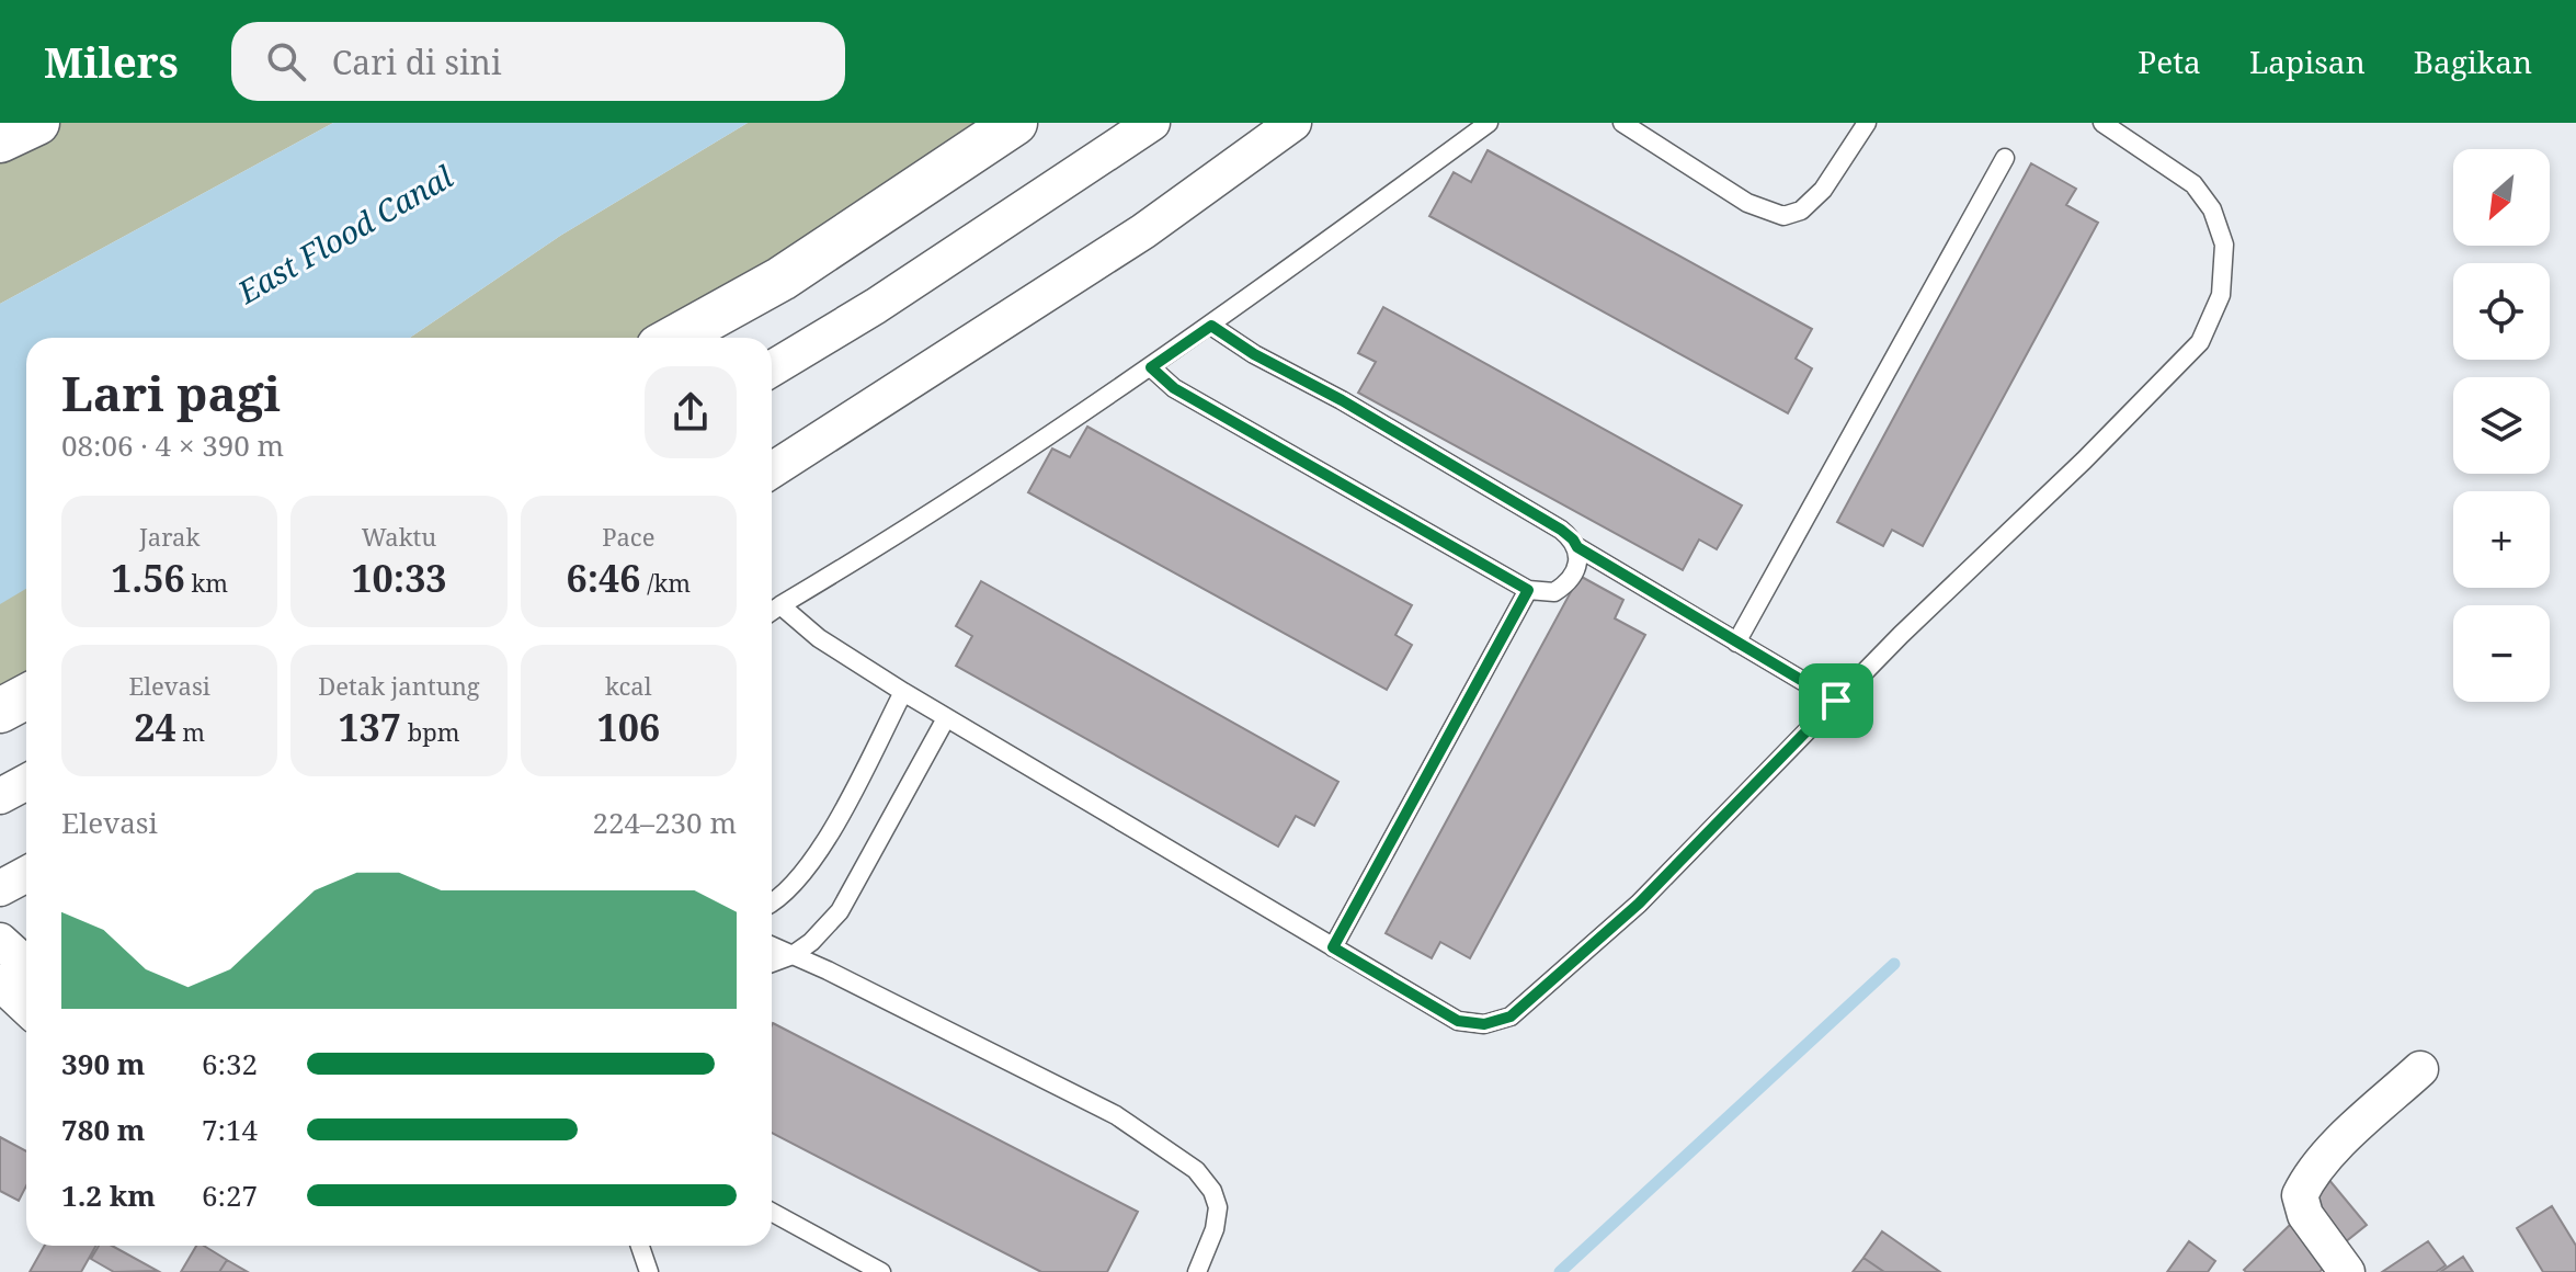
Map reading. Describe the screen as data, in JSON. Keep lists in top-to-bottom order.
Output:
{
  "water": ["East Flood Canal"],
  "north": "bottom left",
  "page": {
    "header": "Milers",
    "search": "Cari di sini",
    "nav": ["Peta", "Lapisan", "Bagikan"],
    "map_buttons": ["+", "−"],
    "heading": ["Lari pagi", "08:06 · 4 × 390 m"],
    "stats": [
      ["Jarak", "1.56 km"],
      ["Waktu", "10:33"],
      ["Pace", "6:46 /km"],
      ["Elevasi", "24 m"],
      ["Detak jantung", "137 bpm"],
      ["kcal", "106"]
    ],
    "chart": ["Elevasi", "224–230 m"],
    "list": [
      {
        "name": "390 m",
        "note": "6:32"
      },
      {
        "name": "780 m",
        "note": "7:14"
      },
      {
        "name": "1.2 km",
        "note": "6:27"
      }
    ]
  }
}
